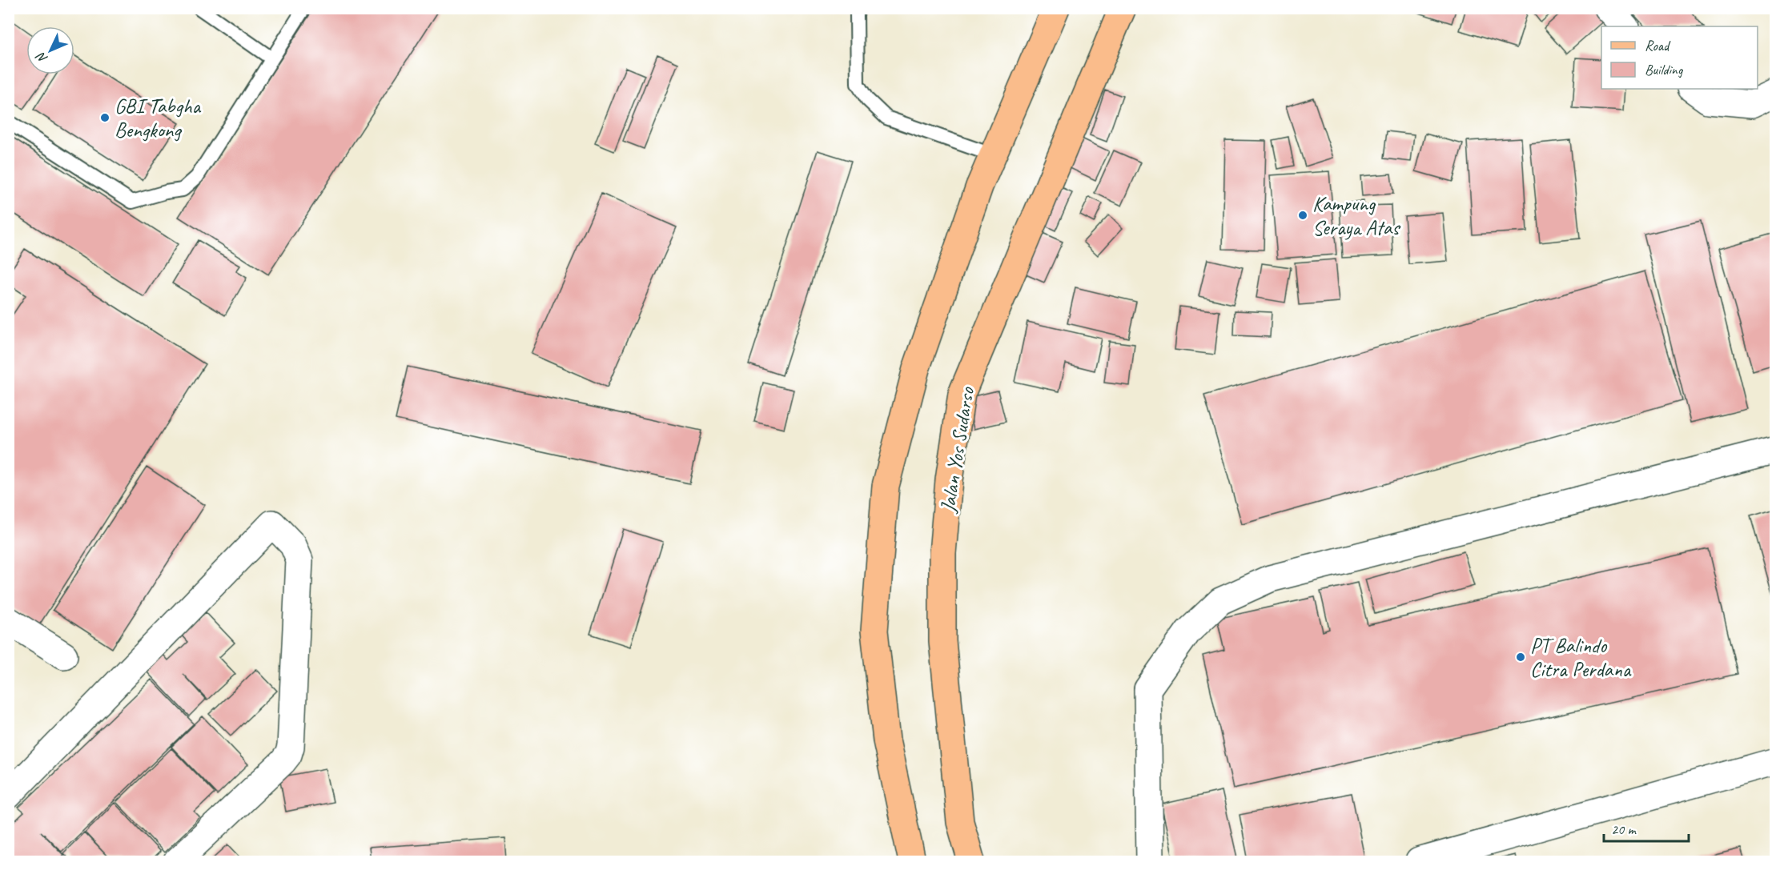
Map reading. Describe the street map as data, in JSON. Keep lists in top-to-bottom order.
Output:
{
  "streets": {
    "main road": ["Jalan Yos Sudarso"]
  },
  "places": ["GBI Tabgha Bengkong", "Kampung Seraya Atas", "PT Balindo Citra Perdana"],
  "legend": ["Road", "Building"],
  "scale_bar": "20 m",
  "north": "bottom left"
}
